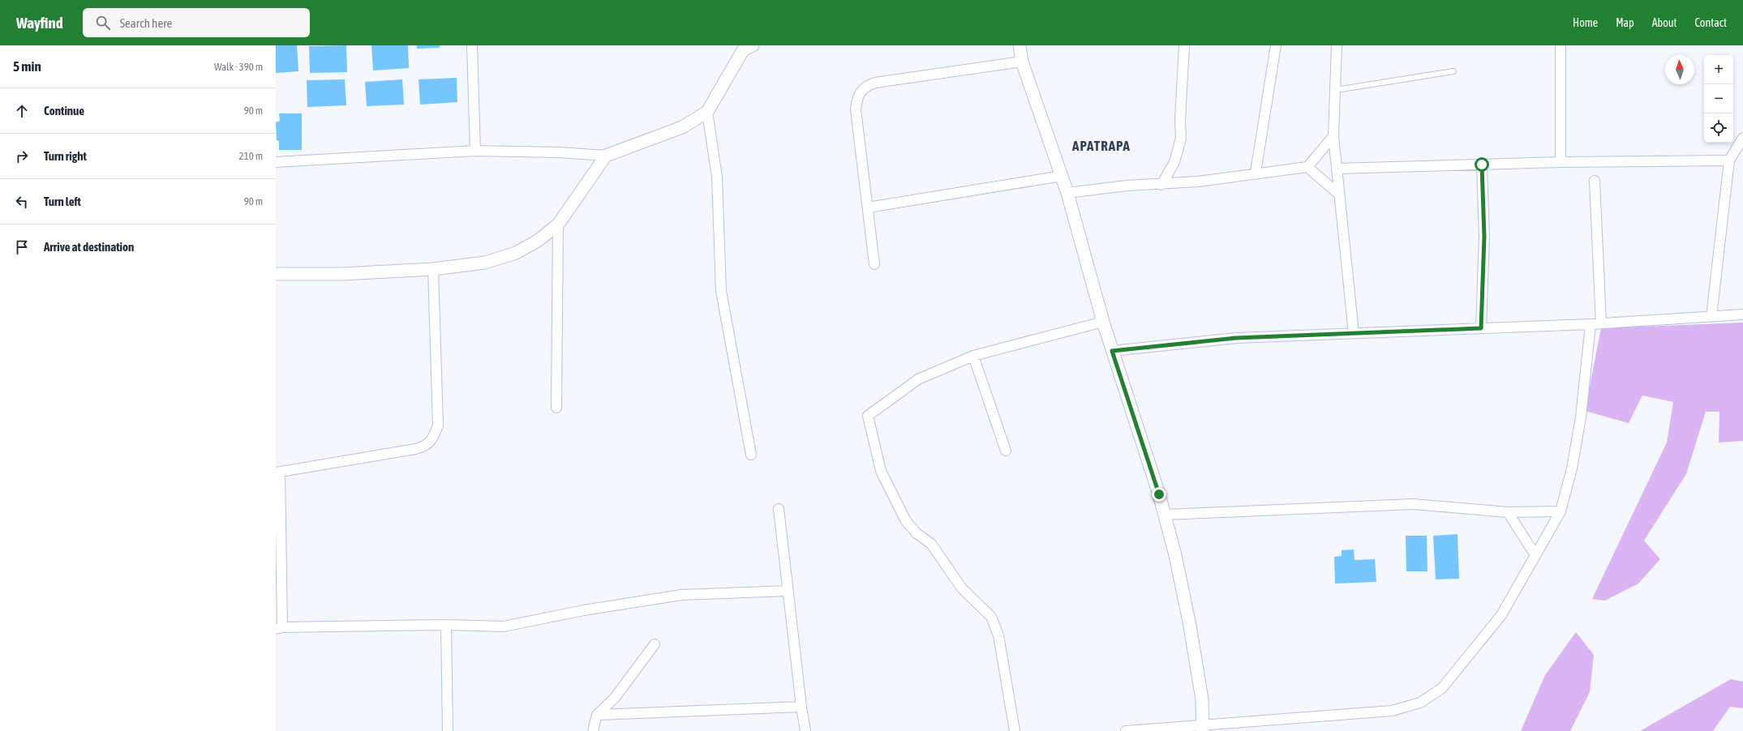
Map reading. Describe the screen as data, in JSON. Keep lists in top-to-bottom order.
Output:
{
  "districts": ["APATRAPA"],
  "north": "top",
  "page": {
    "header": "Wayfind",
    "search": "Search here",
    "nav": [
      "Home",
      "Map",
      "About",
      "Contact"
    ],
    "heading": ["5 min", "Walk · 390 m"],
    "map_buttons": ["+", "−"],
    "list": [
      ["Continue", "90 m"],
      ["Turn right", "210 m"],
      ["Turn left", "90 m"],
      "Arrive at destination"
    ]
  }
}
